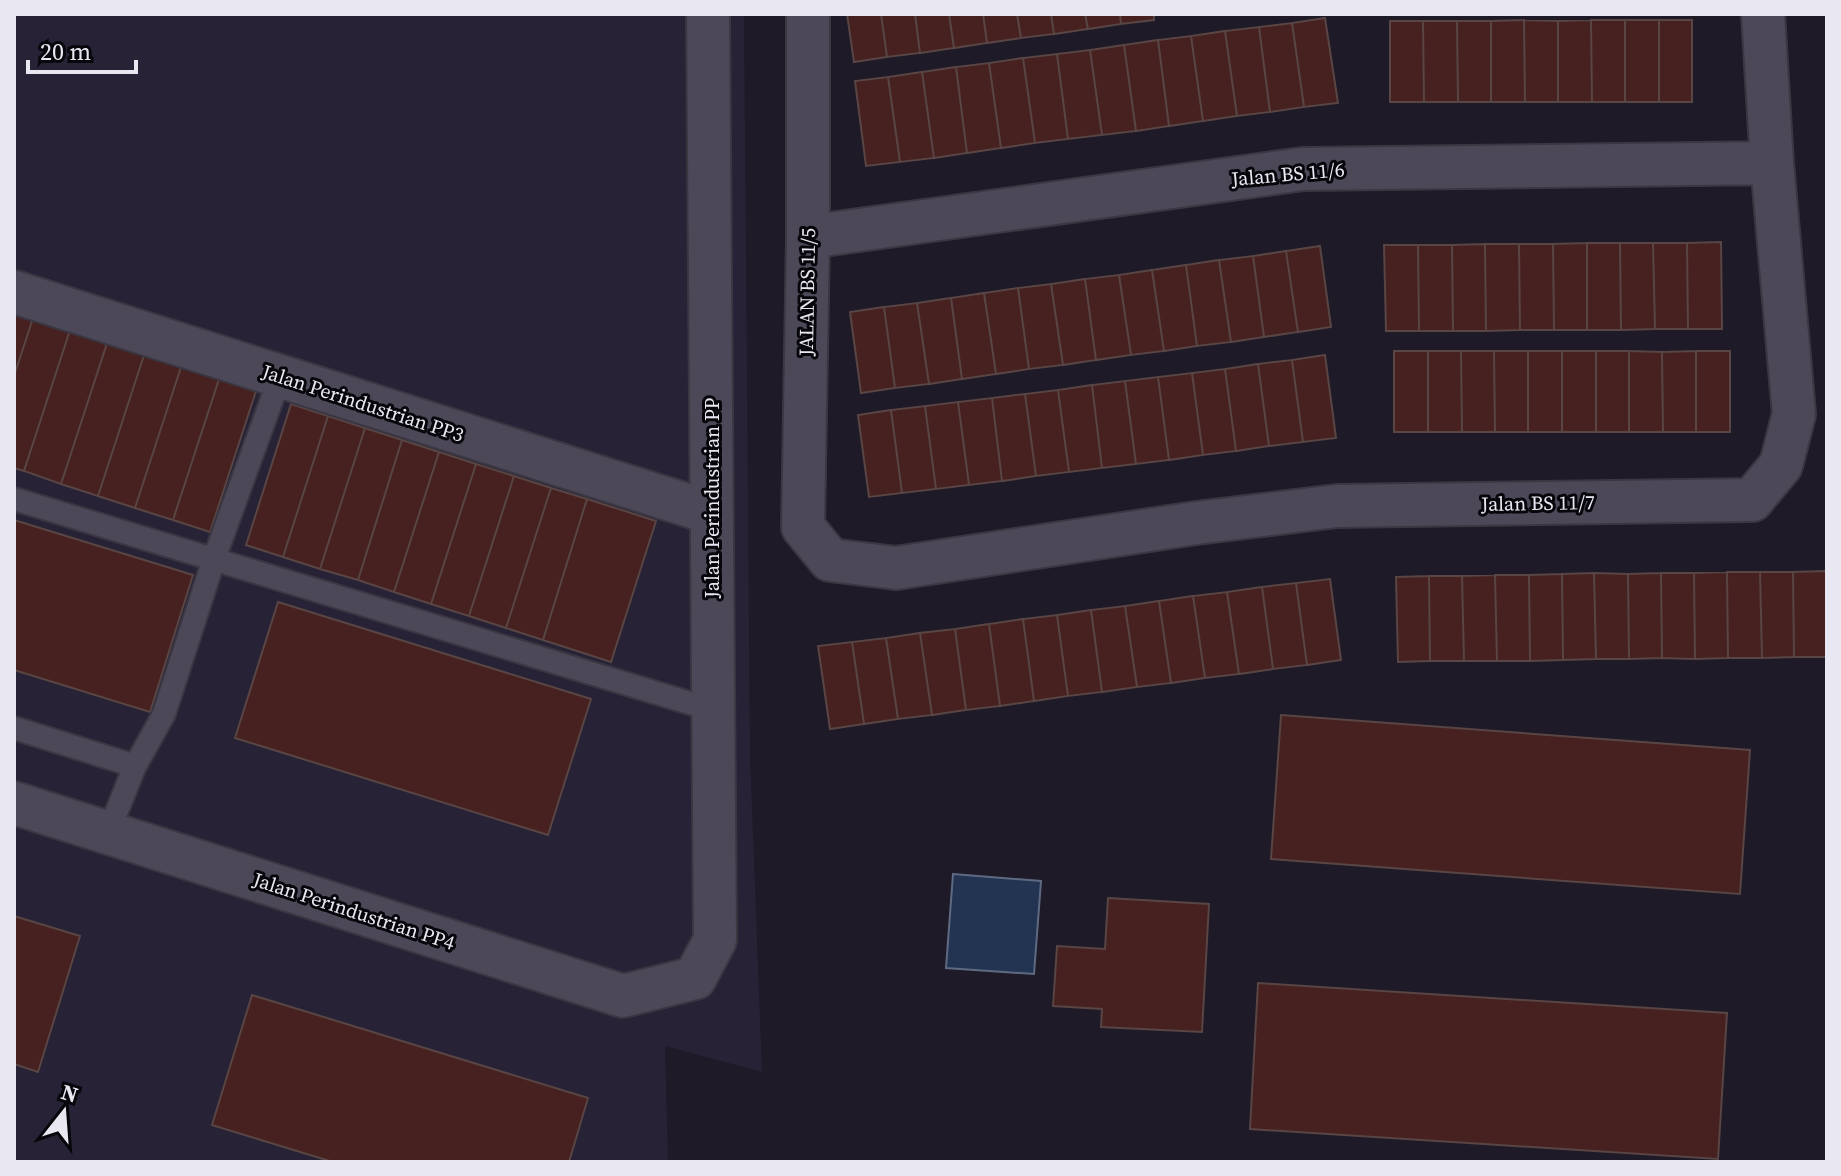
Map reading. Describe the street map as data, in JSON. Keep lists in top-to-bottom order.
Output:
{
  "streets": {
    "street": [
      "Jalan BS 11/6",
      "JALAN BS 11/5",
      "Jalan Perindustrian PP3",
      "Jalan Perindustrian PP",
      "Jalan BS 11/7",
      "Jalan Perindustrian PP4"
    ]
  },
  "crossings": [
    ["Jalan BS 11/6", "JALAN BS 11/5"],
    ["Jalan BS 11/6", "Jalan BS 11/7"],
    ["JALAN BS 11/5", "Jalan BS 11/7"],
    ["Jalan Perindustrian PP3", "Jalan Perindustrian PP"],
    ["Jalan Perindustrian PP", "Jalan Perindustrian PP4"]
  ],
  "scale_bar": "20 m",
  "north": "top"
}
